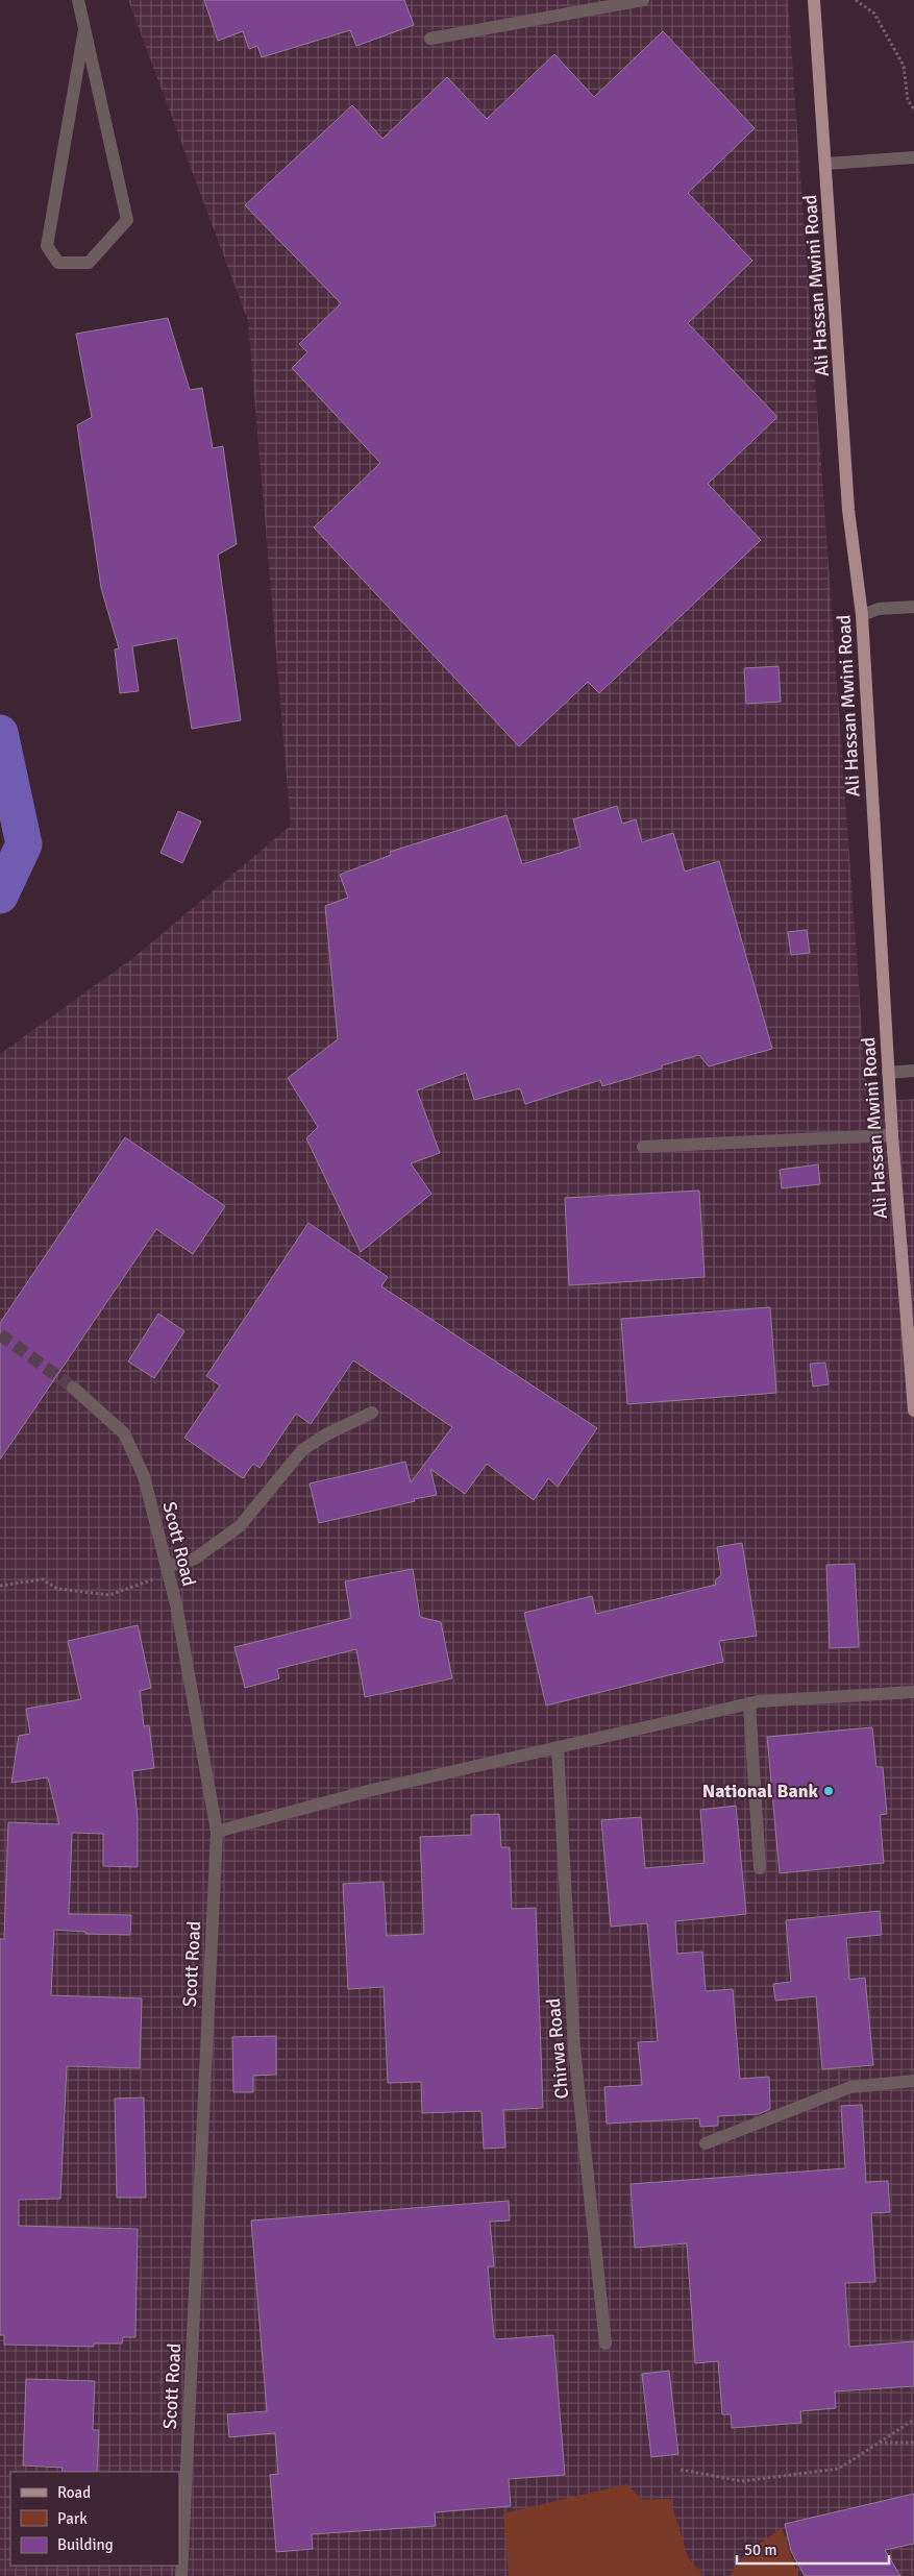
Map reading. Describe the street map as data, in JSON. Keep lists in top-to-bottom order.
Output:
{
  "streets": {
    "main road": ["Ali Hassan Mwini Road"],
    "street": ["Scott Road", "Chirwa Road"]
  },
  "places": ["National Bank"],
  "legend": ["Road", "Park", "Building"],
  "scale_bar": "50 m"
}
